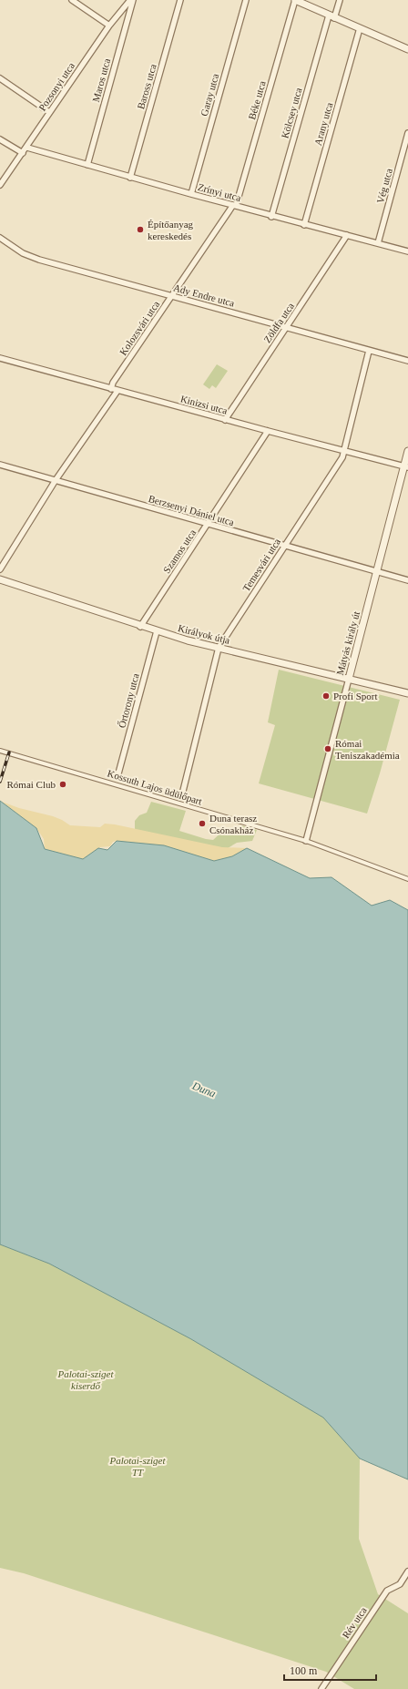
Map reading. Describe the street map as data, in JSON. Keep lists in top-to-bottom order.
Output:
{
  "streets": {
    "street": [
      "Maros utca",
      "Pozsonyi utca",
      "Baross utca",
      "Garay utca",
      "Béke utca",
      "Kölcsey utca",
      "Arany utca",
      "Vég utca",
      "Zrínyi utca",
      "Ady Endre utca",
      "Zöldfa utca",
      "Kolozsvári utca",
      "Kinizsi utca",
      "Berzsenyi Dániel utca",
      "Szamos utca",
      "Temesvári utca",
      "Királyok útja",
      "Mátyás király út",
      "Őrtorony utca",
      "Kossuth Lajos üdülőpart",
      "Rév utca"
    ]
  },
  "crossings": [
    ["Maros utca", "Pozsonyi utca"],
    ["Maros utca", "Zrínyi utca"],
    ["Pozsonyi utca", "Zrínyi utca"],
    ["Baross utca", "Zrínyi utca"],
    ["Garay utca", "Zrínyi utca"],
    ["Béke utca", "Zrínyi utca"],
    ["Béke utca", "Kolozsvári utca"],
    ["Kölcsey utca", "Zrínyi utca"],
    ["Arany utca", "Zrínyi utca"],
    ["Vég utca", "Zrínyi utca"],
    ["Zrínyi utca", "Zöldfa utca"],
    ["Zrínyi utca", "Kolozsvári utca"],
    ["Ady Endre utca", "Zöldfa utca"],
    ["Ady Endre utca", "Kolozsvári utca"],
    ["Ady Endre utca", "Temesvári utca"],
    ["Zöldfa utca", "Kinizsi utca"],
    ["Kolozsvári utca", "Kinizsi utca"],
    ["Kinizsi utca", "Szamos utca"],
    ["Kinizsi utca", "Temesvári utca"],
    ["Kinizsi utca", "Mátyás király út"],
    ["Berzsenyi Dániel utca", "Szamos utca"],
    ["Berzsenyi Dániel utca", "Temesvári utca"],
    ["Berzsenyi Dániel utca", "Mátyás király út"],
    ["Szamos utca", "Királyok útja"],
    ["Temesvári utca", "Királyok útja"],
    ["Királyok útja", "Mátyás király út"],
    ["Királyok útja", "Őrtorony utca"],
    ["Mátyás király út", "Kossuth Lajos üdülőpart"]
  ],
  "water": ["Duna"],
  "parks": ["Palotai-sziget kiserdő", "Palotai-sziget TT"],
  "places": [
    "Építőanyag kereskedés",
    "Profi Sport",
    "Római Teniszakadémia",
    "Római Club",
    "Duna terasz Csónakház"
  ],
  "scale_bar": "100 m"
}
